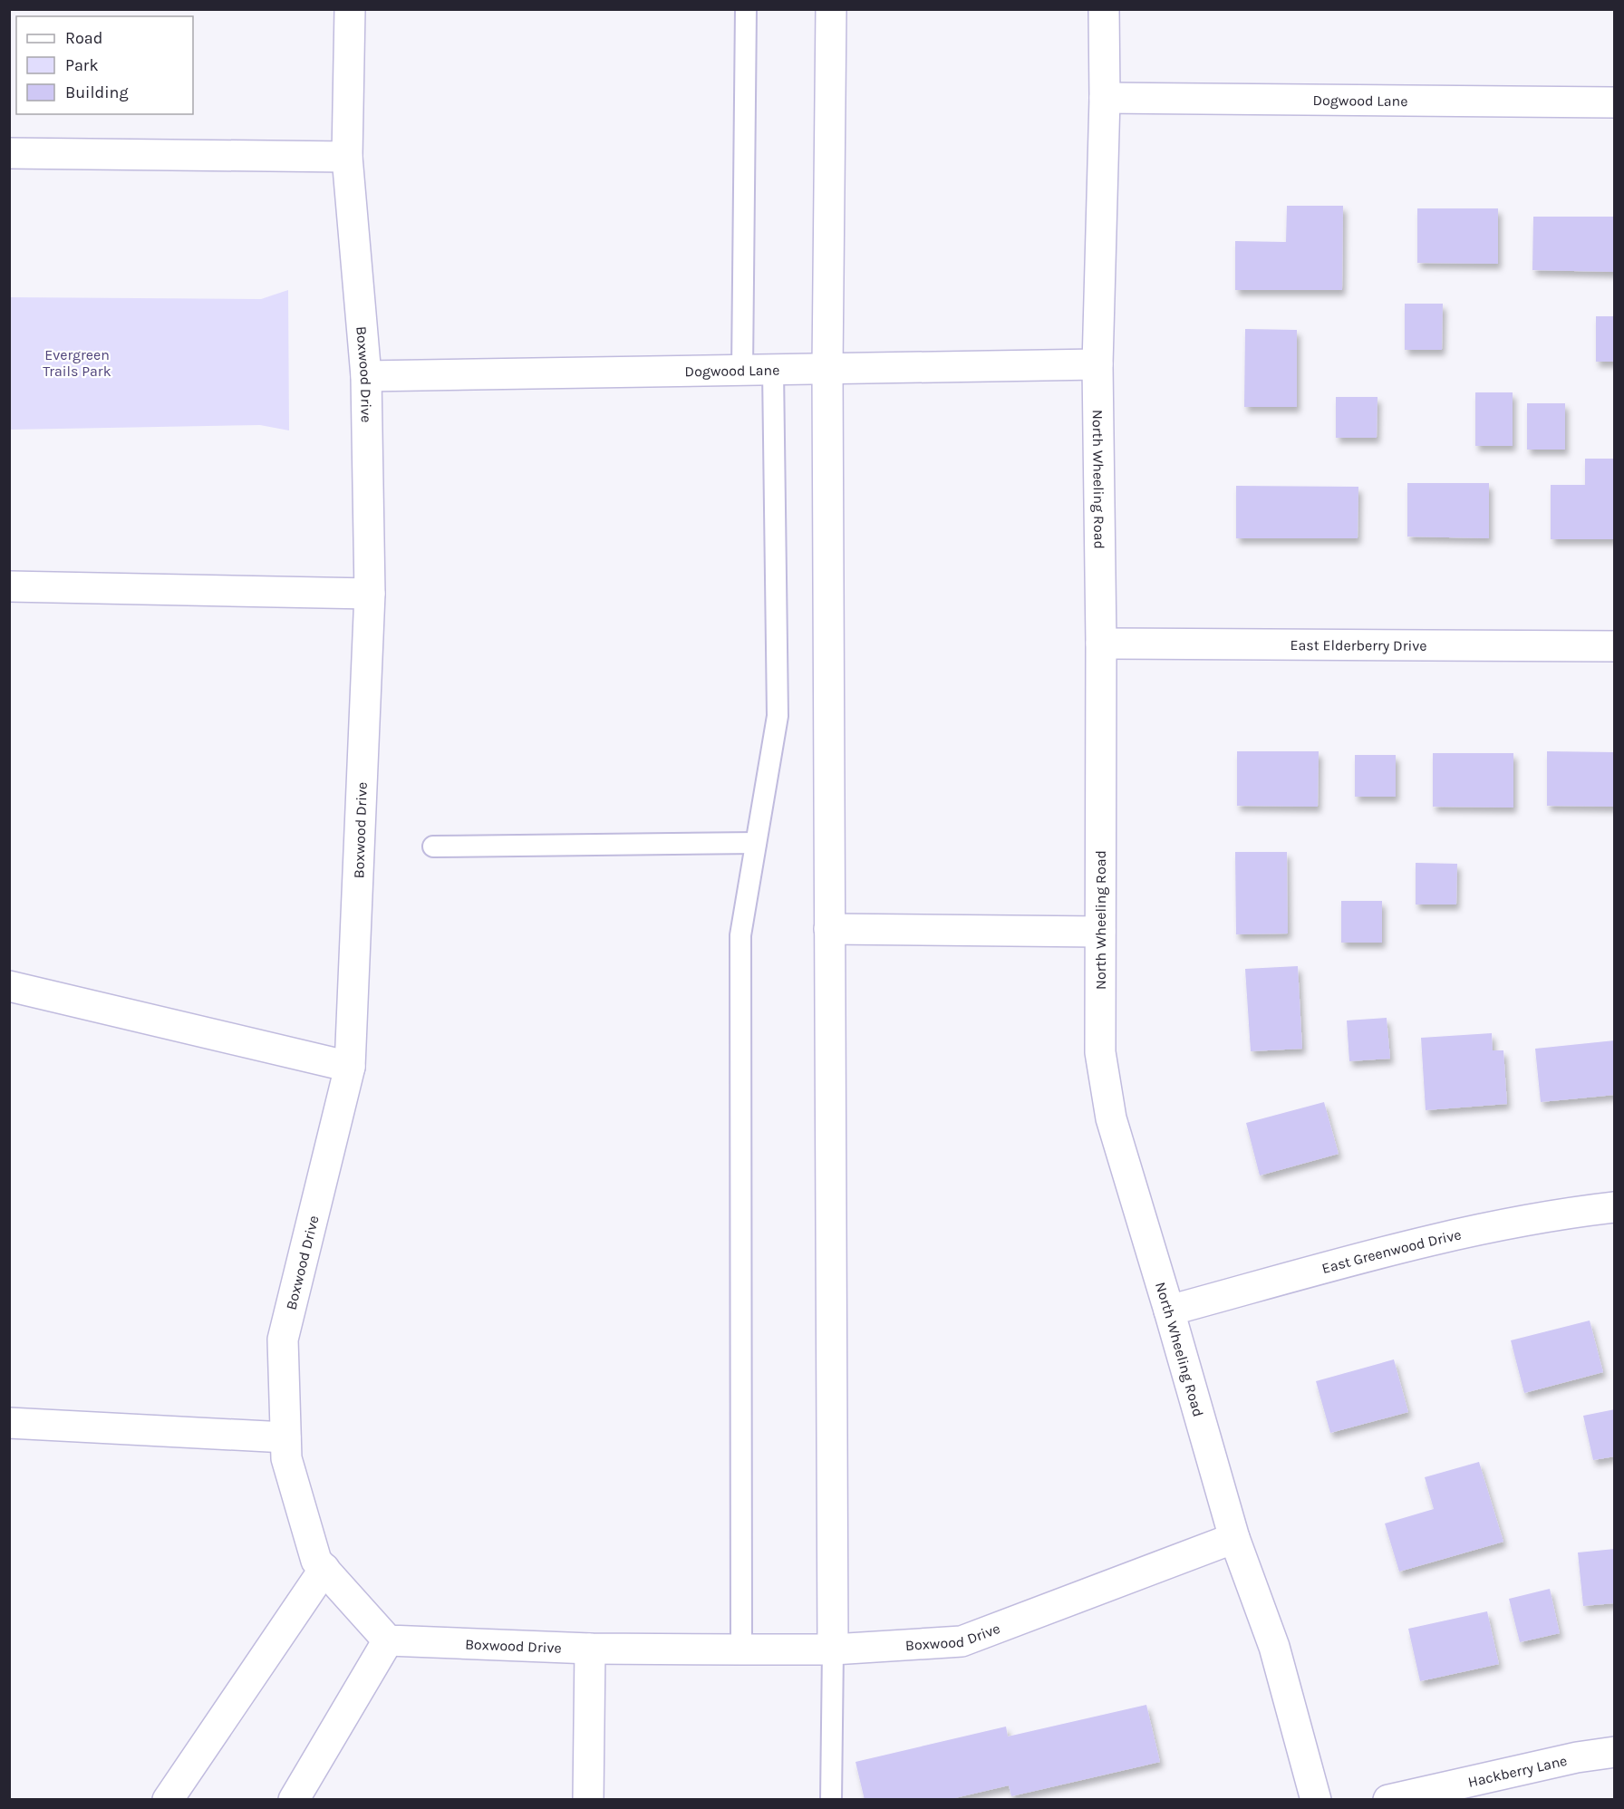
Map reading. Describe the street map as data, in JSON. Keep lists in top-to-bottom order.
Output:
{
  "streets": {
    "street": [
      "Dogwood Lane",
      "Boxwood Drive",
      "North Wheeling Road",
      "East Elderberry Drive",
      "East Greenwood Drive",
      "Hackberry Lane"
    ]
  },
  "crossings": [
    ["Dogwood Lane", "Boxwood Drive"],
    ["Dogwood Lane", "North Wheeling Road"],
    ["Boxwood Drive", "North Wheeling Road"],
    ["North Wheeling Road", "East Elderberry Drive"],
    ["North Wheeling Road", "East Greenwood Drive"]
  ],
  "parks": ["Evergreen Trails Park"],
  "legend": ["Road", "Park", "Building"]
}
